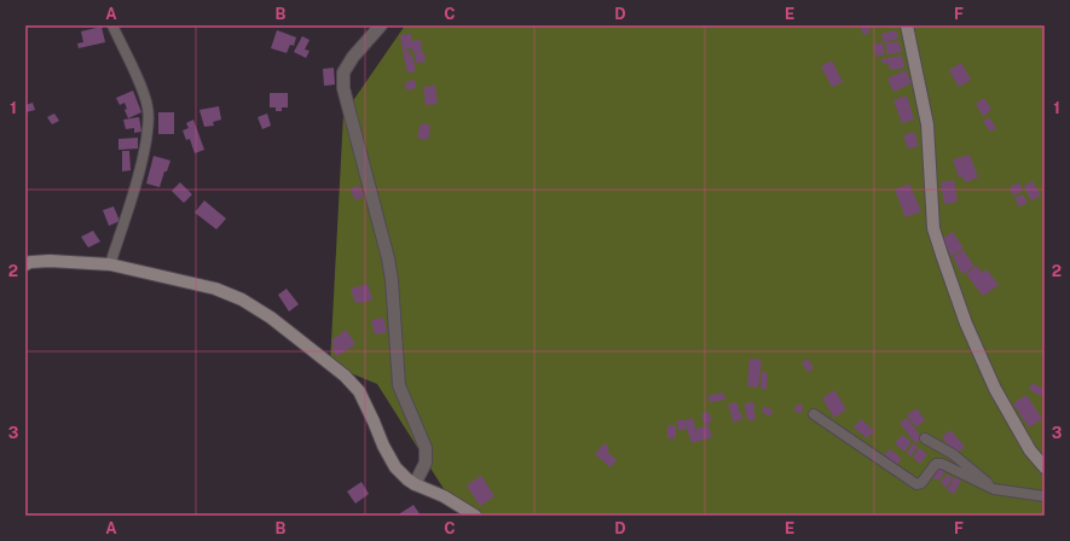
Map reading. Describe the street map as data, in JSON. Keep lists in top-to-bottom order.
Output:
{
  "grid": {
    "columns": [
      "A",
      "B",
      "C",
      "D",
      "E",
      "F"
    ],
    "rows": ["1", "2", "3"]
  }
}
